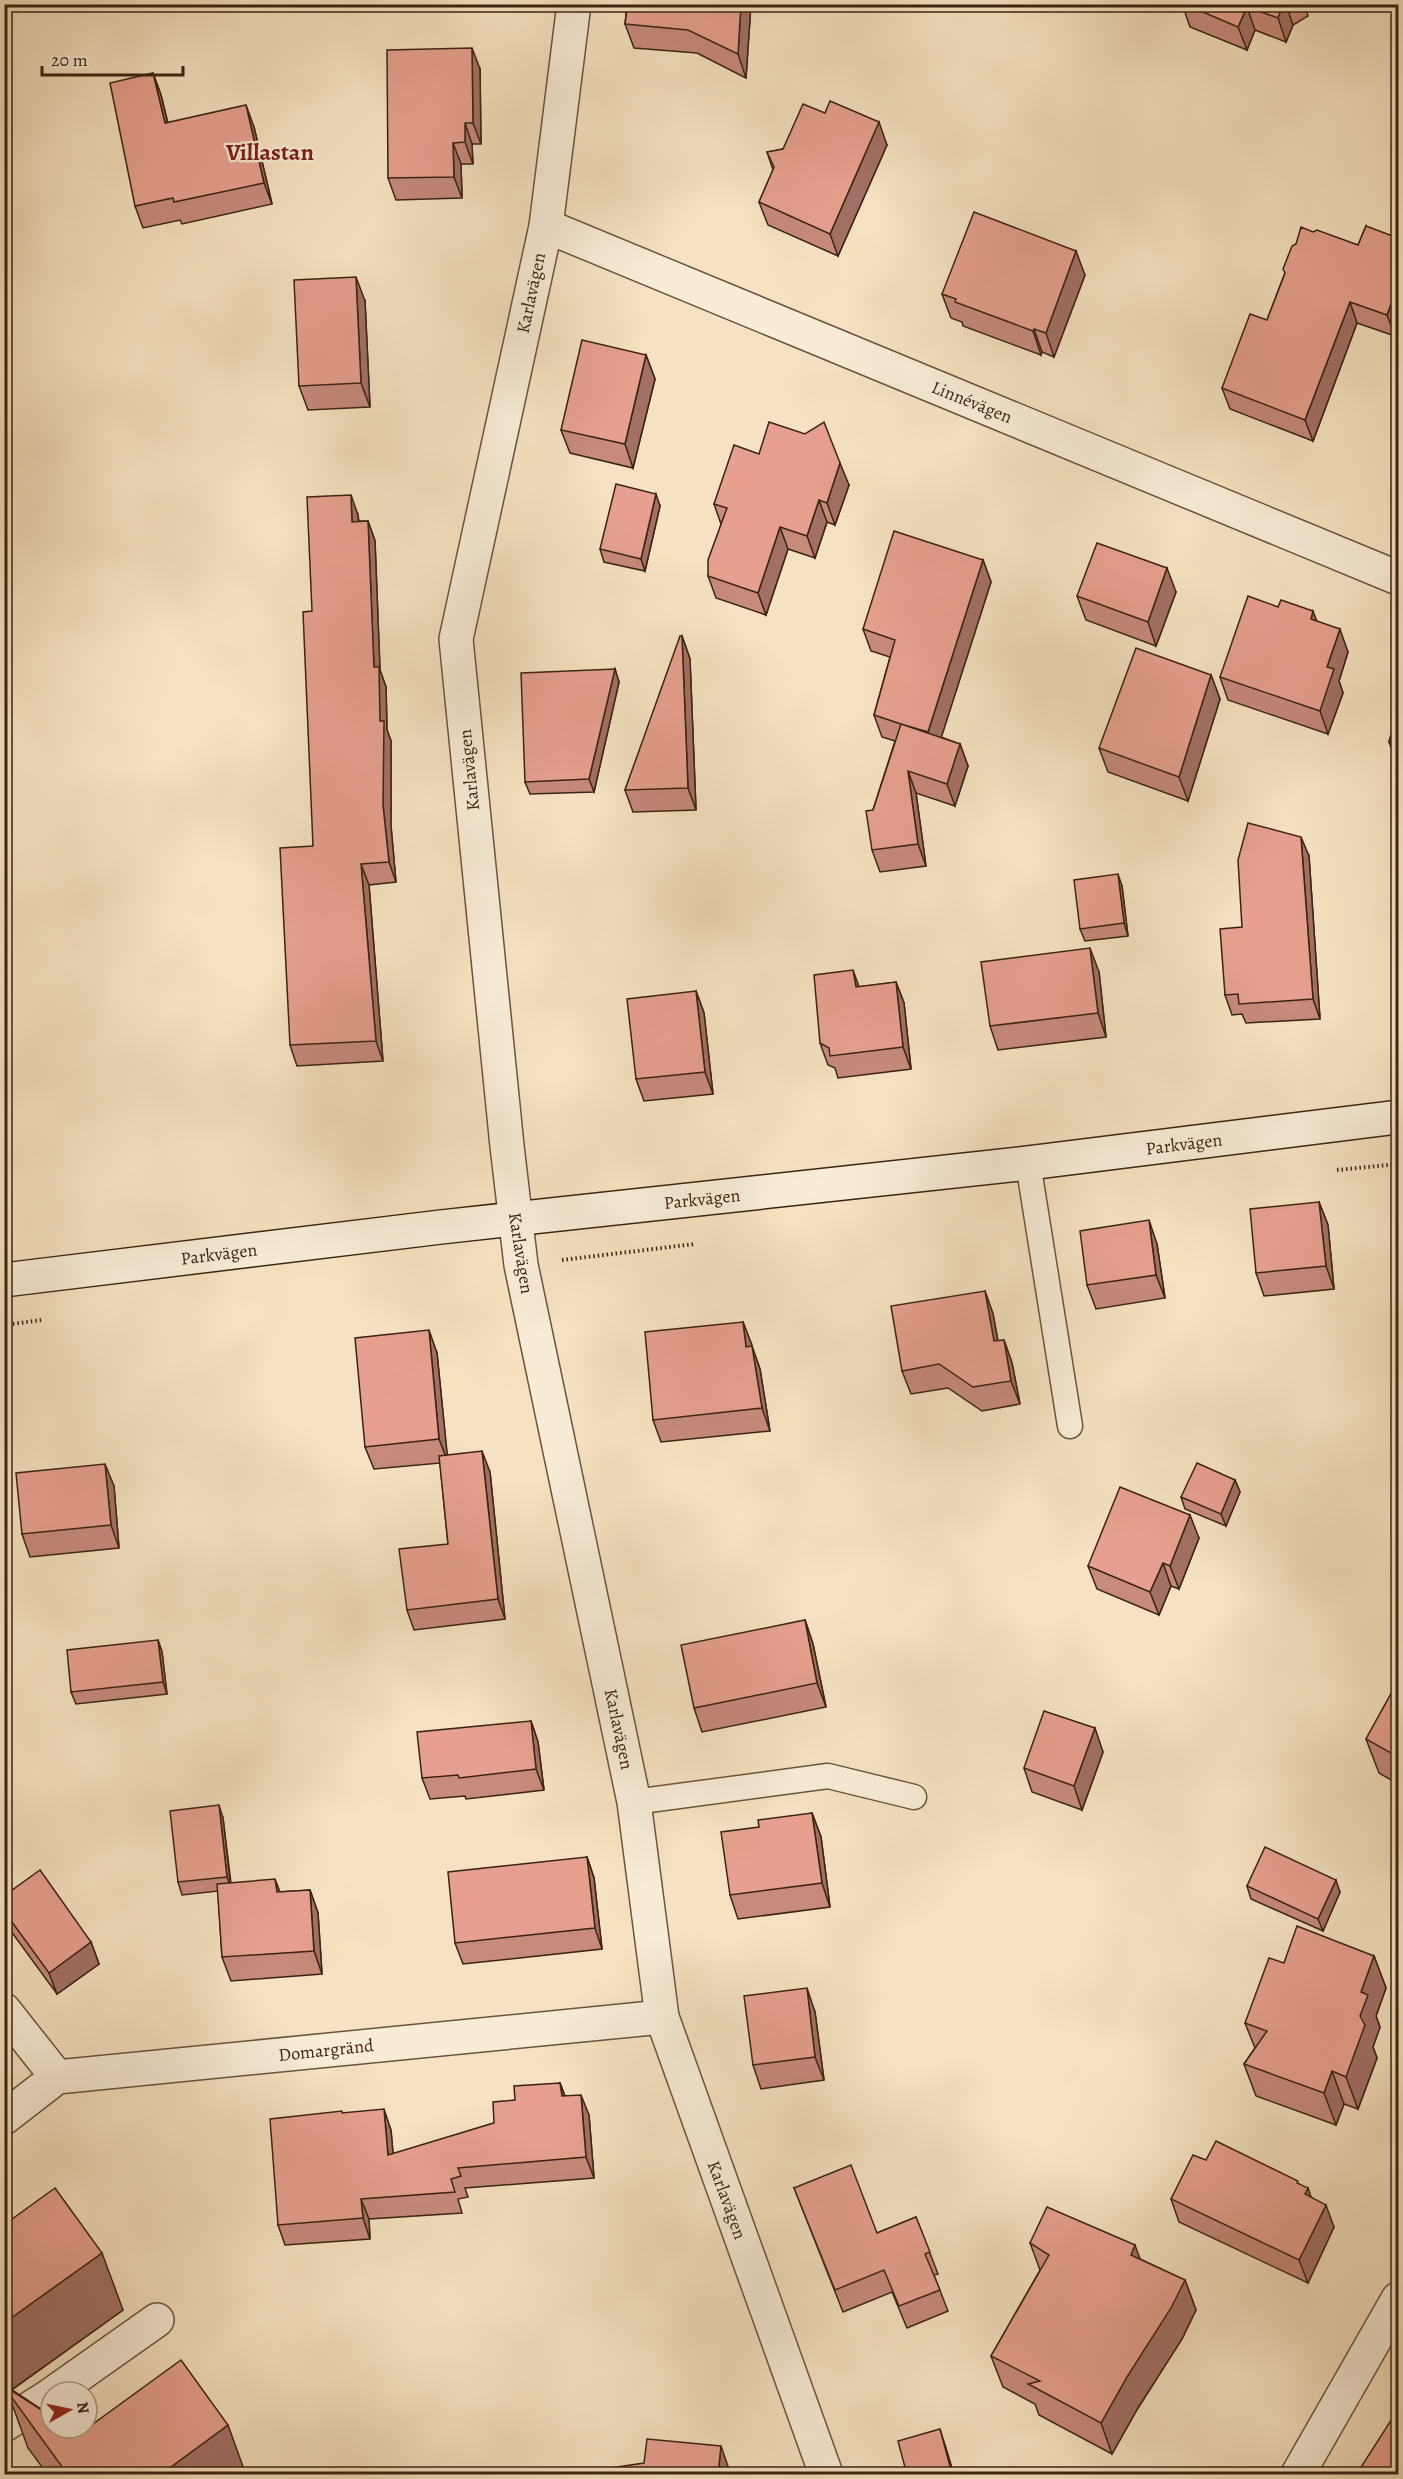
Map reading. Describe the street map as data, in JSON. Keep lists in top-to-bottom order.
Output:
{
  "streets": {
    "street": [
      "Karlavägen",
      "Linnévägen",
      "Parkvägen",
      "Domargränd"
    ]
  },
  "crossings": [
    ["Karlavägen", "Linnévägen"],
    ["Karlavägen", "Parkvägen"],
    ["Karlavägen", "Domargränd"]
  ],
  "districts": ["Villastan"],
  "scale_bar": "20 m",
  "north": "right"
}
